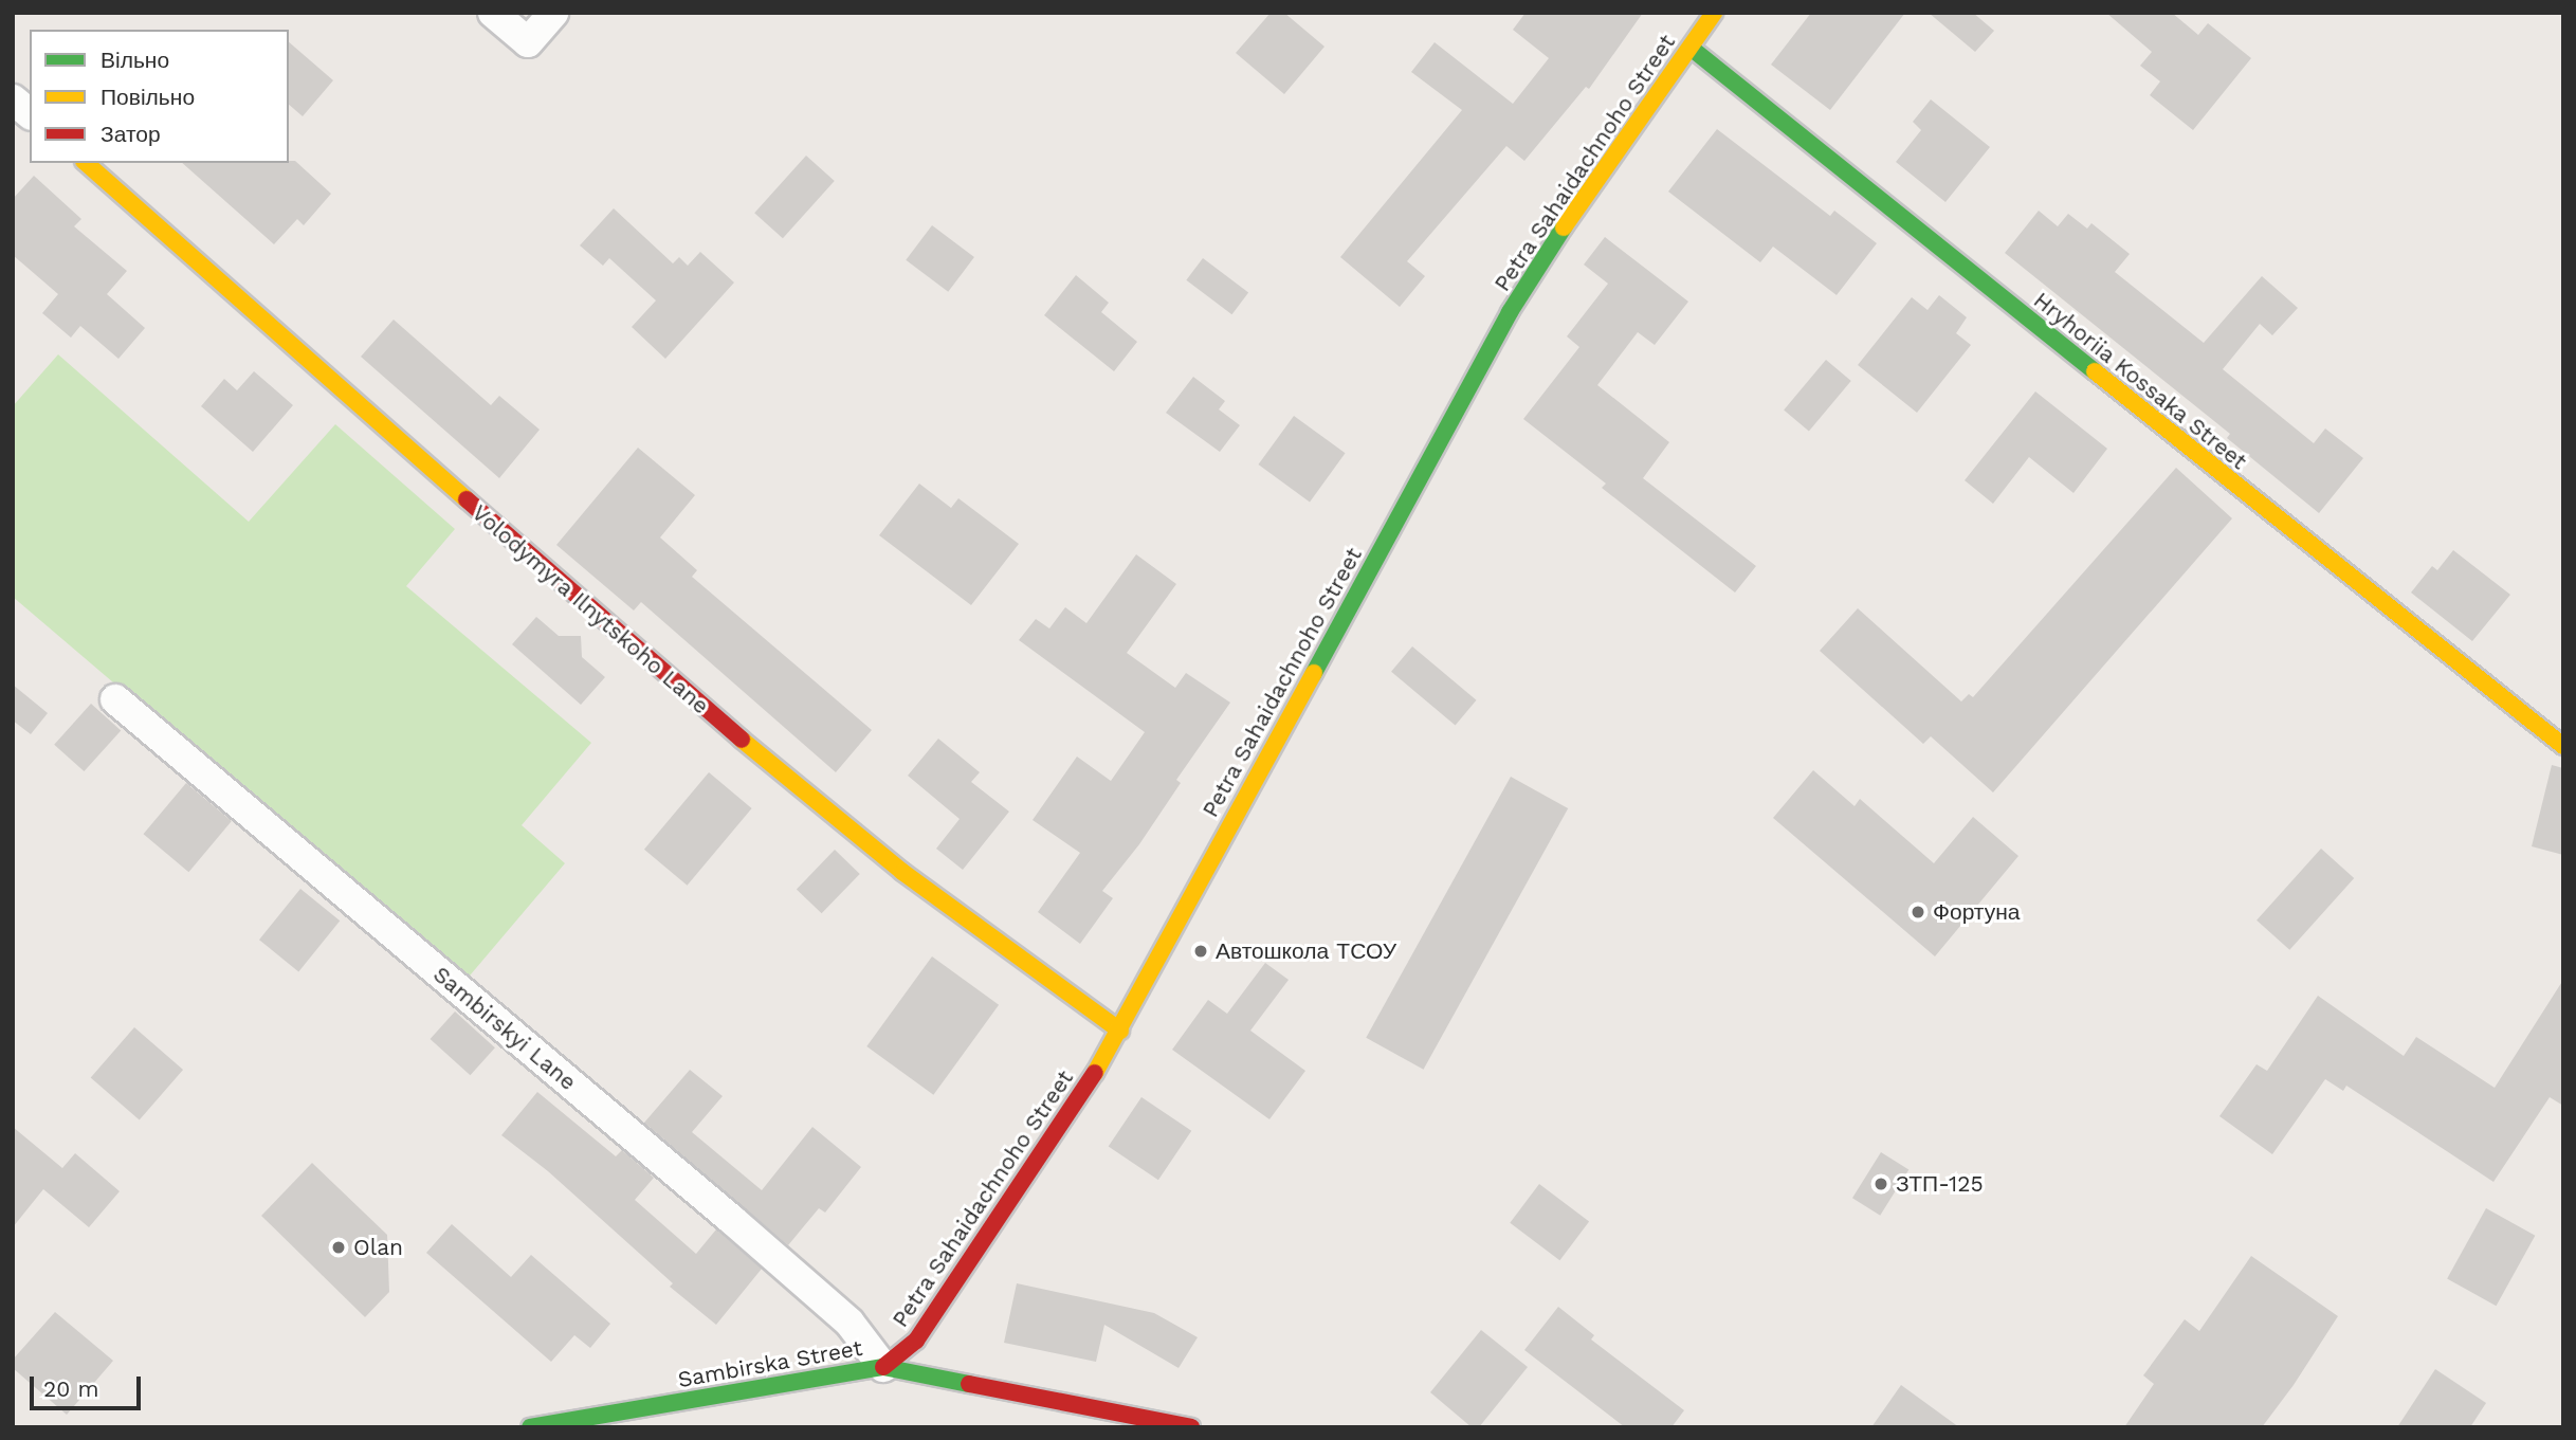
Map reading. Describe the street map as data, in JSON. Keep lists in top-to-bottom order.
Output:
{
  "streets": {
    "street": [
      "Petra Sahaidachnoho Street",
      "Hryhoriia Kossaka Street",
      "Volodymyra Ilnytskoho Lane",
      "Sambirskyi Lane",
      "Sambirska Street"
    ]
  },
  "crossings": [
    ["Petra Sahaidachnoho Street", "Hryhoriia Kossaka Street"],
    ["Petra Sahaidachnoho Street", "Volodymyra Ilnytskoho Lane"],
    ["Petra Sahaidachnoho Street", "Sambirskyi Lane"],
    ["Petra Sahaidachnoho Street", "Sambirska Street"],
    ["Sambirskyi Lane", "Sambirska Street"]
  ],
  "places": [
    "Фортуна",
    "Автошкола ТСОУ",
    "ЗТП-125",
    "Olan"
  ],
  "legend": ["Вільно", "Повільно", "Затор"],
  "scale_bar": "20 m"
}
